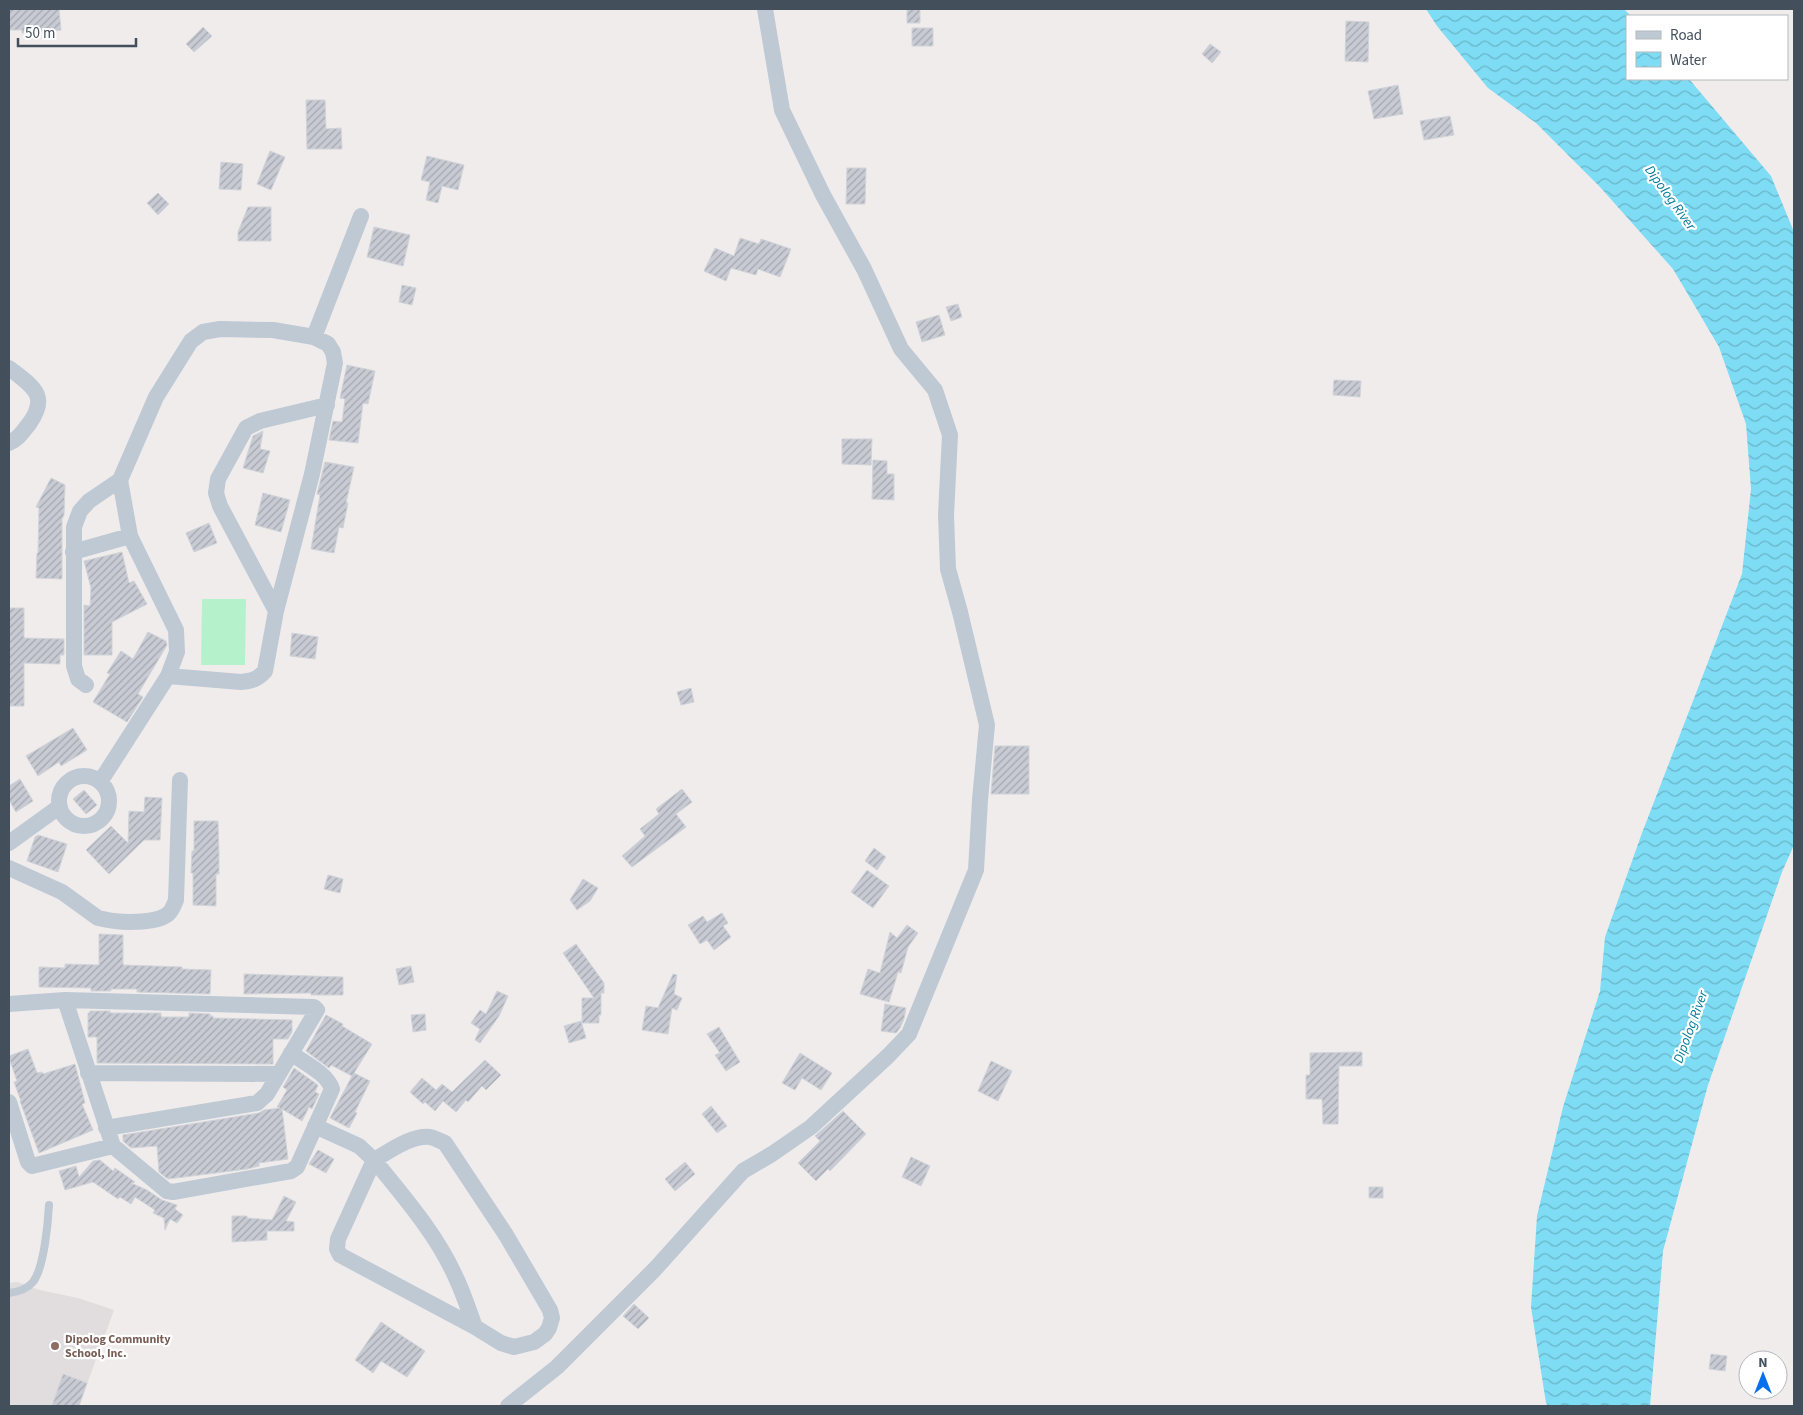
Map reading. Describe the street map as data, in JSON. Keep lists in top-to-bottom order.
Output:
{
  "water": ["Dipolog River"],
  "places": ["Dipolog Community School, Inc."],
  "legend": ["Road", "Water"],
  "scale_bar": "50 m",
  "north": "top"
}
